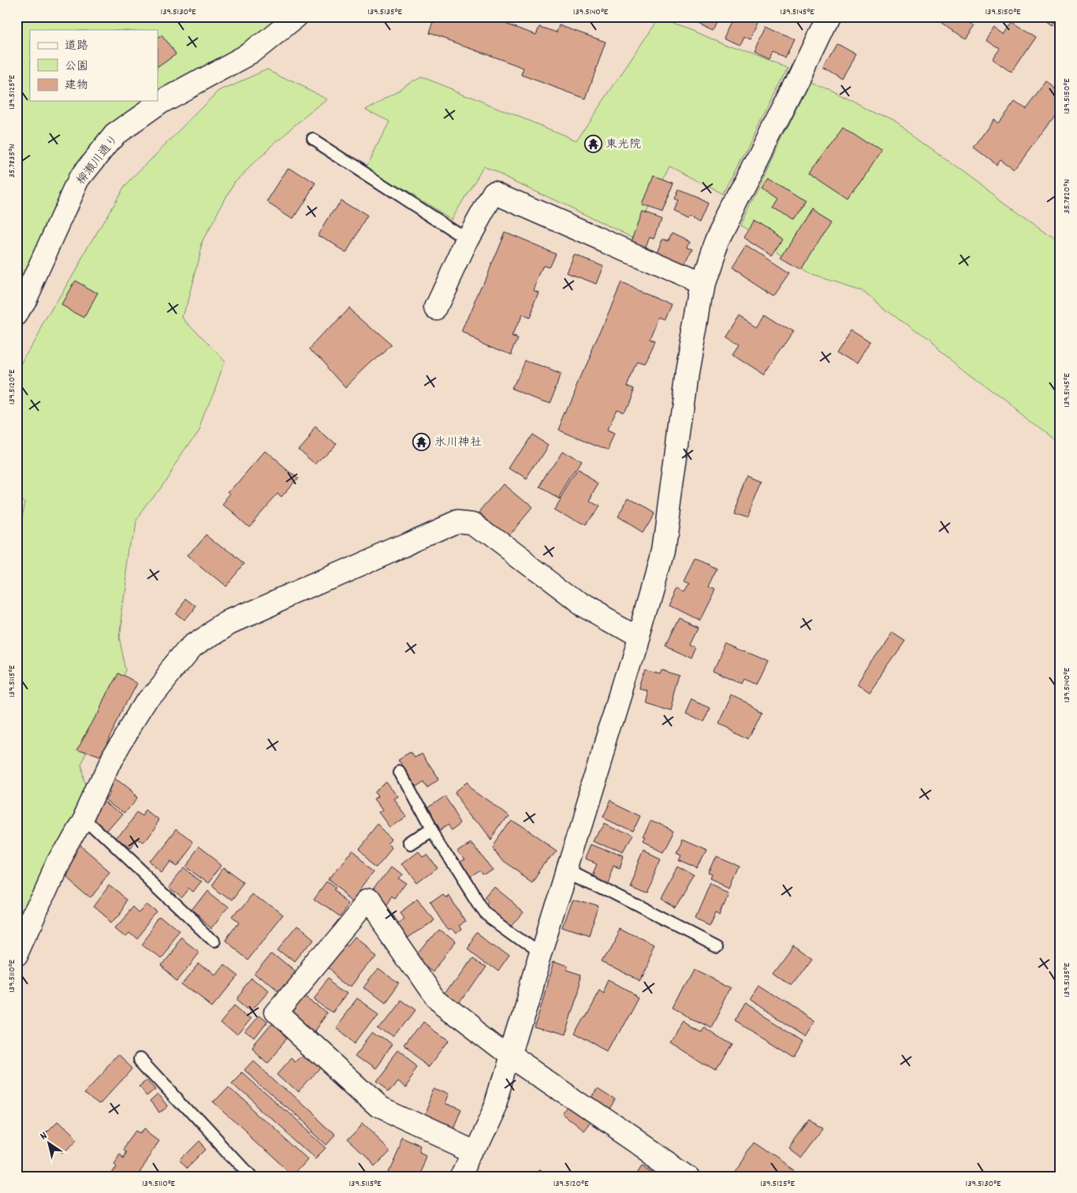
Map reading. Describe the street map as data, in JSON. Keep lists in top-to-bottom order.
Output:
{
  "streets": {
    "street": ["柳瀬川通り"]
  },
  "places": {
    "temple": ["東光院", "氷川神社"]
  },
  "legend": ["道路", "公園", "建物"],
  "north": "top left",
  "coordinates": [
    "139.5130°E",
    "139.5135°E",
    "139.5140°E",
    "139.5145°E",
    "139.5150°E",
    "139.5125°E",
    "35.7835°N",
    "35.7820°N",
    "139.5120°E",
    "139.5115°E",
    "139.5110°E"
  ]
}
